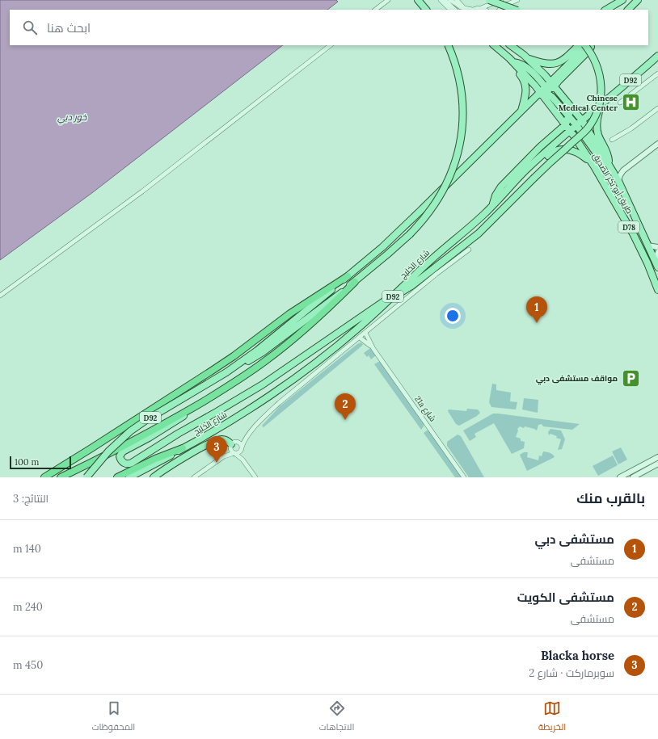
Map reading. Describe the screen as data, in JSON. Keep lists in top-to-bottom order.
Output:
{
  "streets": {
    "main road": [
      "D92",
      "طريق أبو بكر الصديق",
      "D78",
      "شارع الخليج"
    ],
    "street": ["21a شارع"]
  },
  "crossings": [
    ["D92", "طريق أبو بكر الصديق"],
    ["طريق أبو بكر الصديق", "شارع الخليج"]
  ],
  "water": ["خور دبي"],
  "places": {
    "hospital": ["Chinese Medical Center"],
    "parking": ["مواقف مستشفى دبي"]
  },
  "scale_bar": "100 m",
  "page": {
    "search": "ابحث هنا",
    "pins": ["1", "2", "3"],
    "scale": "100 m",
    "heading": ["بالقرب منك", "النتائج: 3"],
    "list": [
      {
        "mark": "1",
        "name": "مستشفى دبي",
        "note": "مستشفى",
        "value": "140 m"
      },
      {
        "mark": "2",
        "name": "مستشفى الكويت",
        "note": "مستشفى",
        "value": "240 m"
      },
      {
        "mark": "3",
        "name": "Blacka horse",
        "note": "سوبرماركت · شارع 2",
        "value": "450 m"
      }
    ],
    "nav": ["الخريطة", "الاتجاهات", "المحفوظات"]
  }
}
